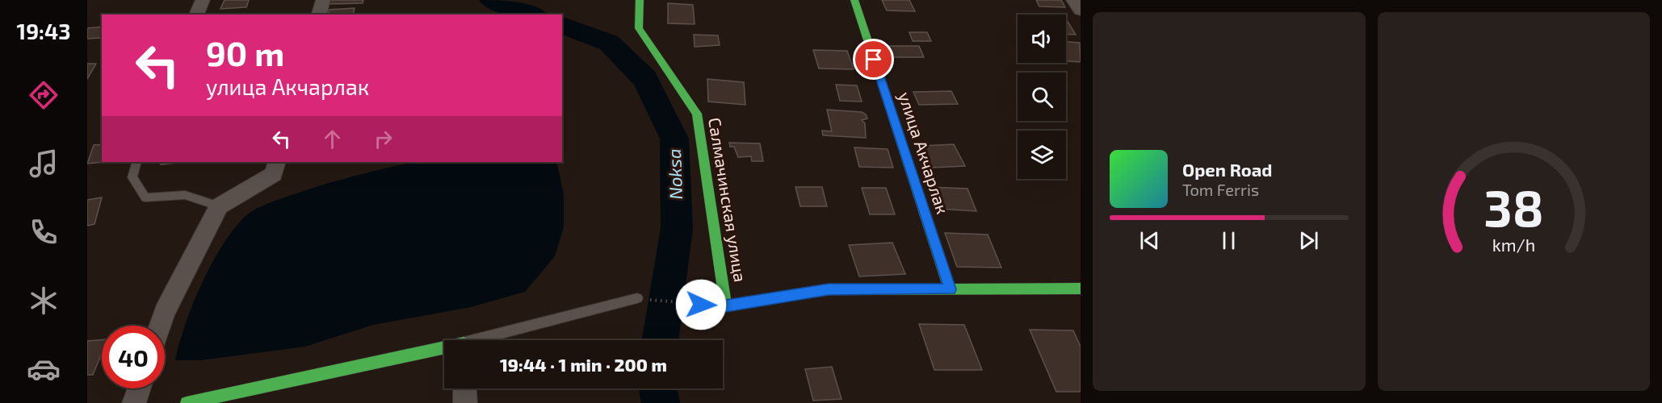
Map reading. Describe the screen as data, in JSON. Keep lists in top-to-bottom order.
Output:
{
  "streets": {
    "street": ["улица Акчарлак", "Салмачинская улица"]
  },
  "water": ["Noksa"],
  "page": {
    "tabs": "19:43",
    "turn": ["90 m", "улица Акчарлак"],
    "song": ["Open Road", "Tom Ferris"],
    "limit": "40",
    "trip": "19:44 · 1 min · 200 m",
    "gauge": ["38", "km/h"]
  }
}
